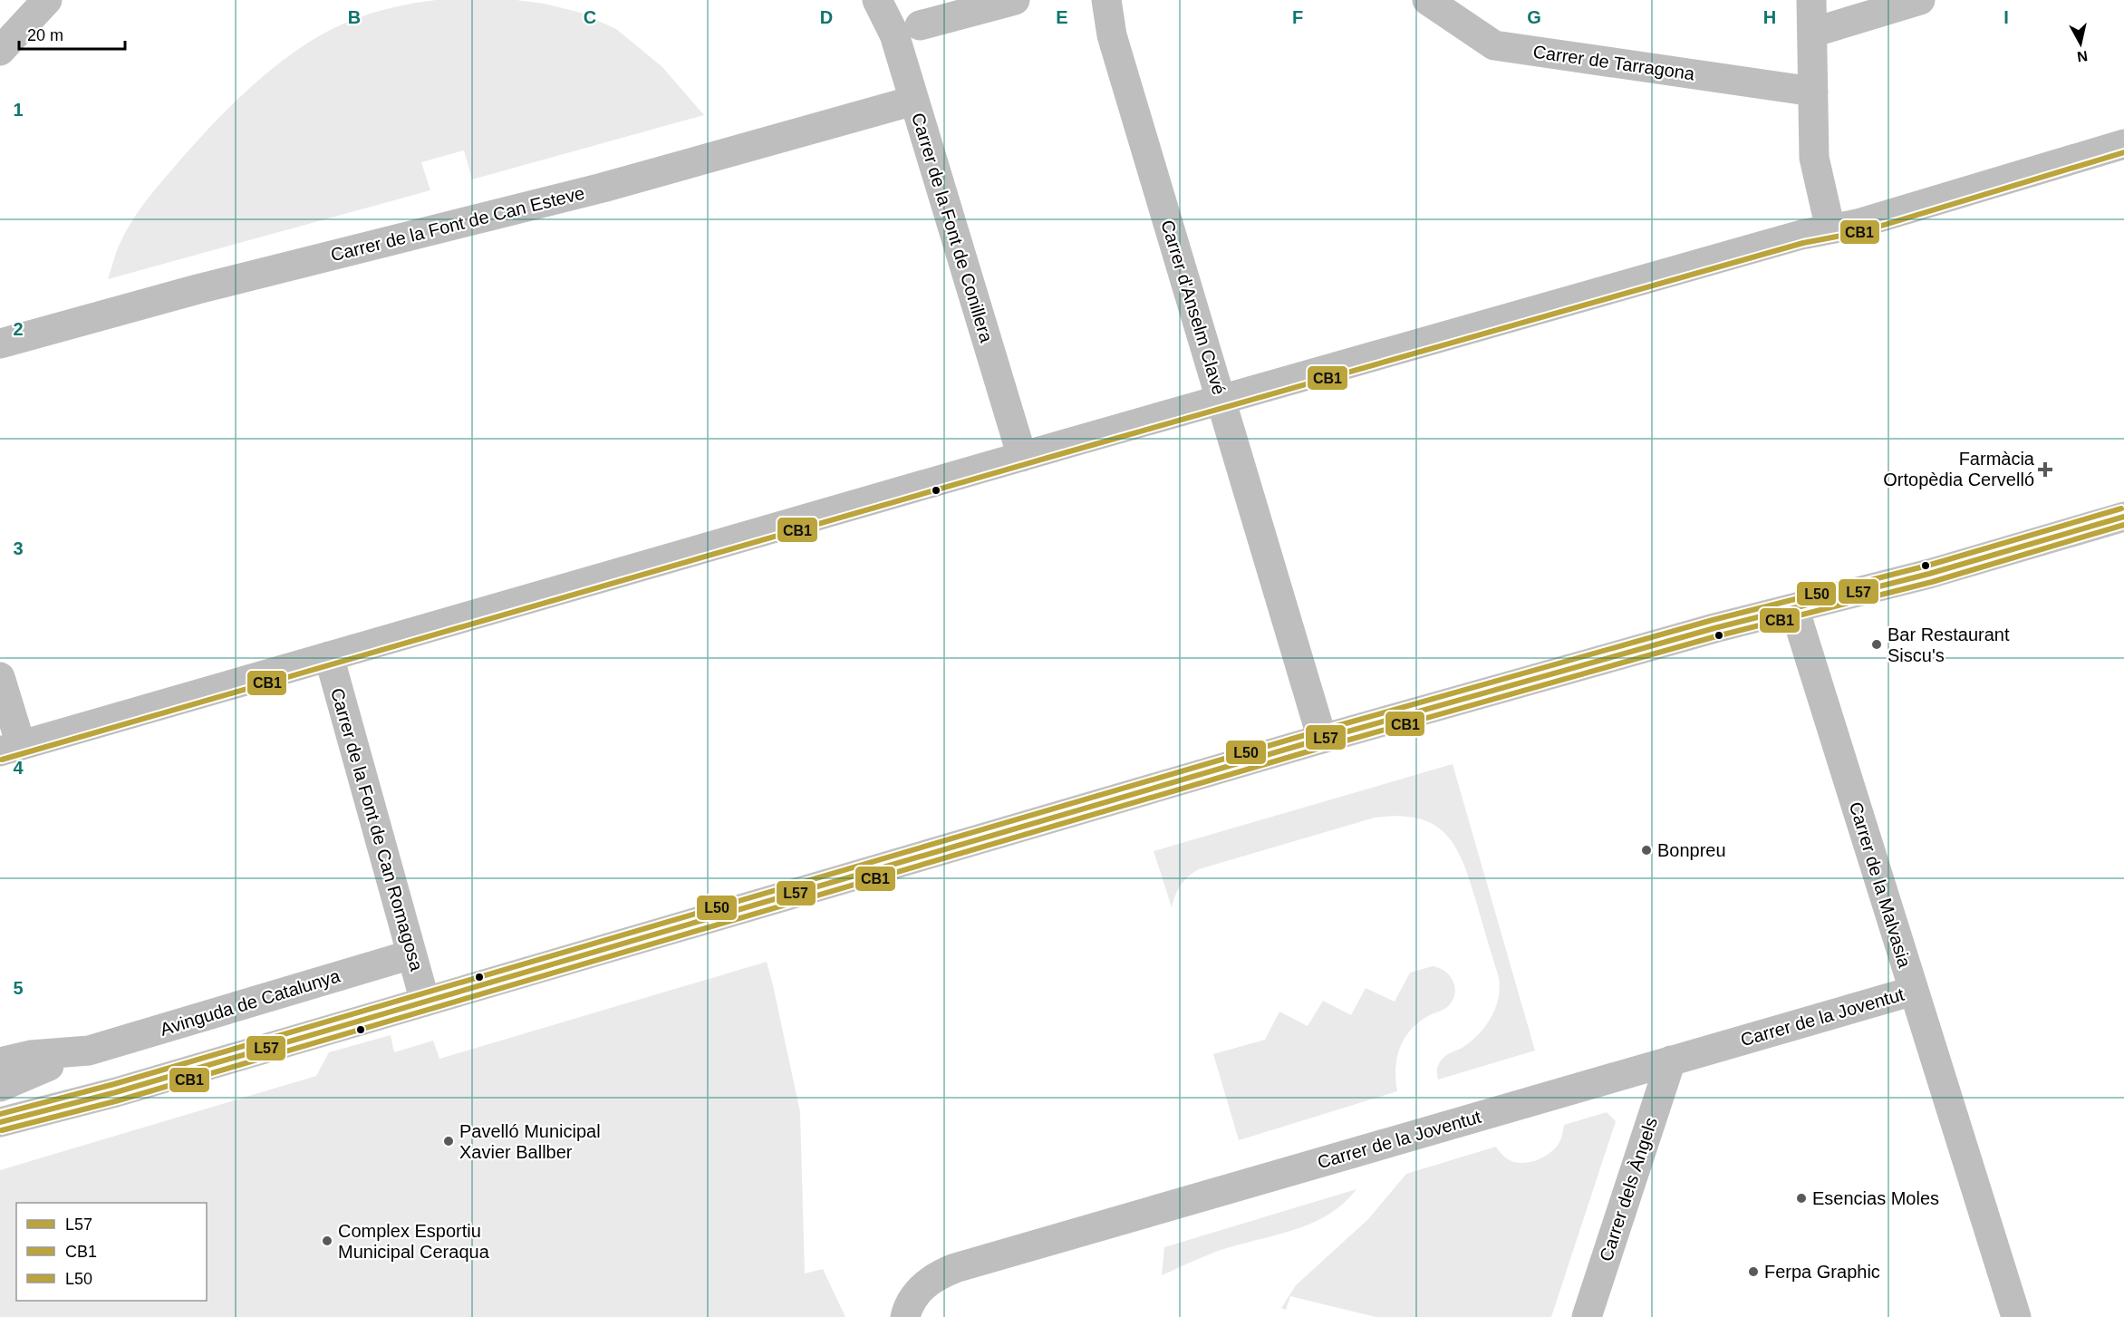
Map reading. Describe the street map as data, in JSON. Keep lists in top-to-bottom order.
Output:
{
  "streets": {
    "street": [
      "Carrer de Tarragona",
      "Carrer de la Font de Can Esteve",
      "Carrer de la Font de Conillera",
      "Carrer d'Anselm Clavé",
      "Carrer de la Font de Can Romagosa",
      "Carrer de la Malvasia",
      "Avinguda de Catalunya",
      "Carrer de la Joventut",
      "Carrer dels Àngels"
    ]
  },
  "crossings": [
    ["Carrer de la Font de Can Esteve", "Carrer de la Font de Conillera"],
    ["Carrer de la Font de Can Romagosa", "Avinguda de Catalunya"],
    ["Carrer de la Malvasia", "Carrer de la Joventut"],
    ["Carrer de la Joventut", "Carrer dels Àngels"]
  ],
  "places": {
    "health": ["Farmàcia Ortopèdia Cervelló"],
    "other": [
      "Bar Restaurant Siscu's",
      "Bonpreu",
      "Pavelló Municipal Xavier Ballber",
      "Esencias Moles",
      "Complex Esportiu Municipal Ceraqua",
      "Ferpa Graphic"
    ]
  },
  "lines": ["transit line CB1", "transit line L50", "transit line L57"],
  "legend": ["L57", "CB1", "L50"],
  "scale_bar": "20 m",
  "north": "bottom",
  "grid": {
    "columns": [
      "B",
      "C",
      "D",
      "E",
      "F",
      "G",
      "H",
      "I"
    ],
    "rows": [
      "1",
      "2",
      "3",
      "4",
      "5"
    ]
  }
}
